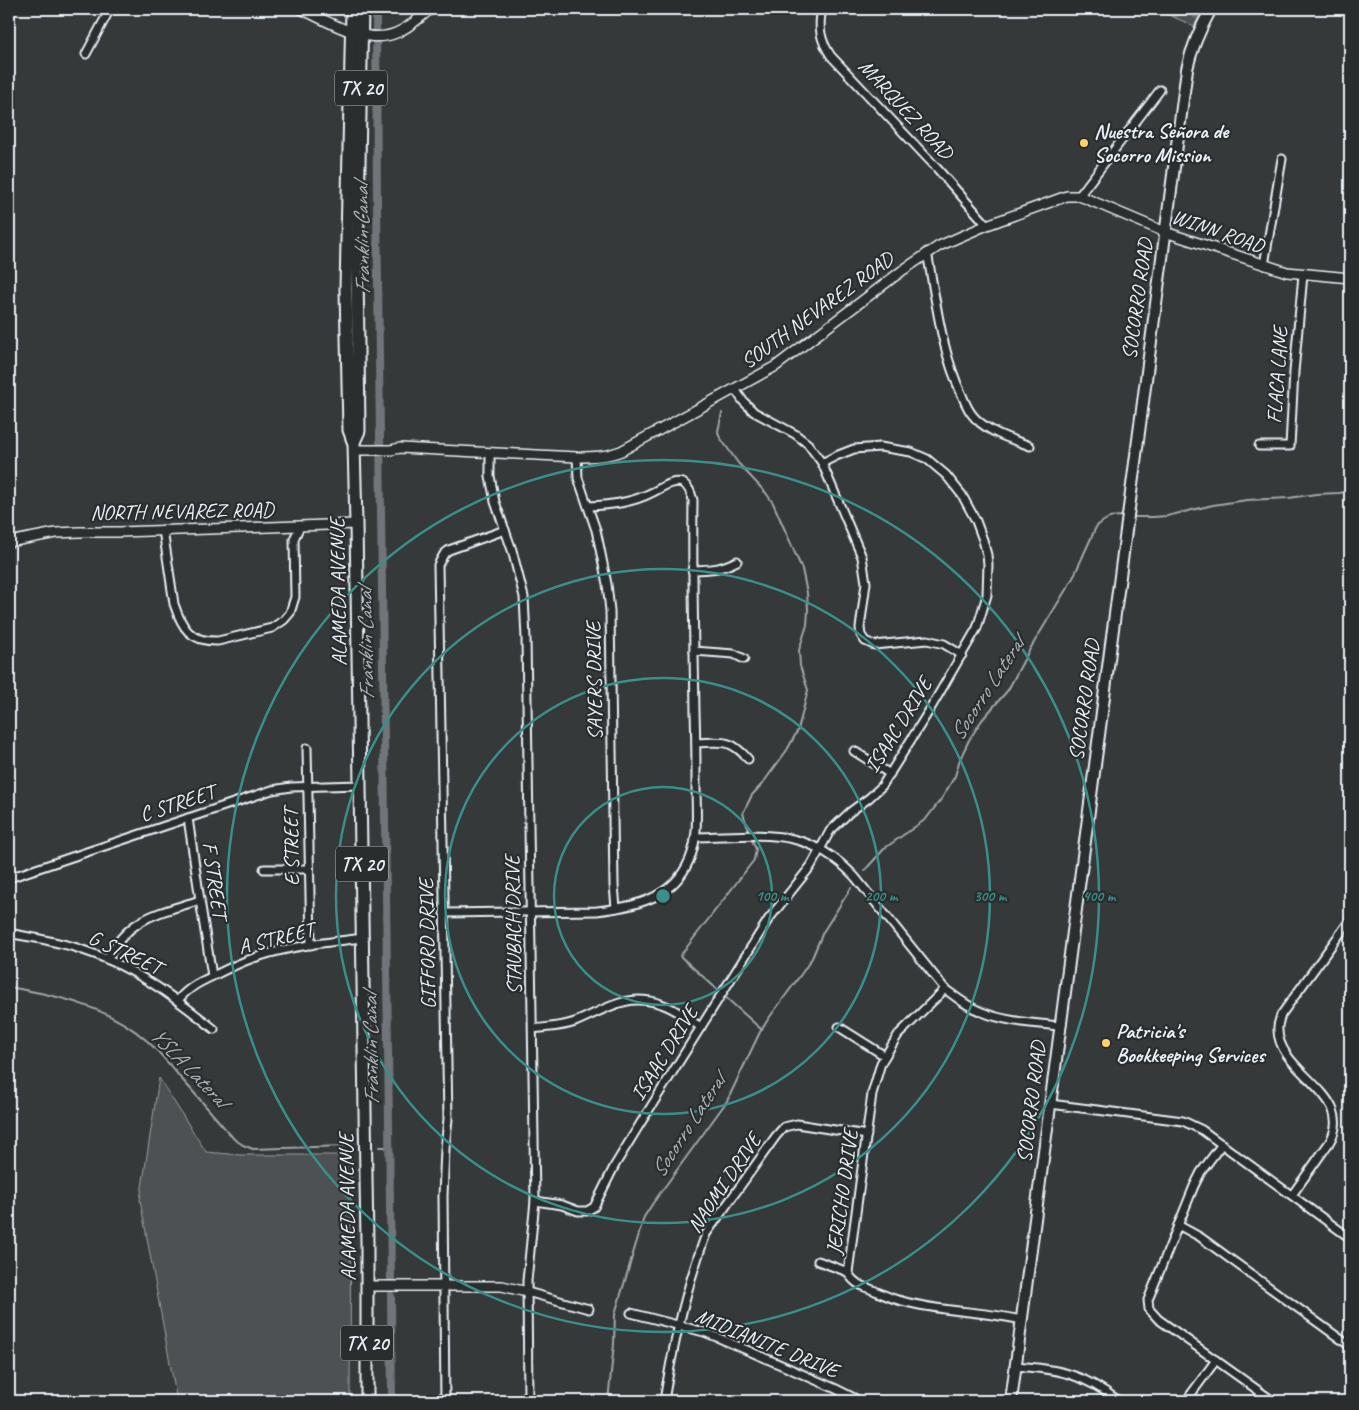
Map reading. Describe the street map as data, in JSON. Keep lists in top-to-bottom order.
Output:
{
  "streets": {
    "main road": ["TX 20", "SOCORRO ROAD", "ALAMEDA AVENUE"],
    "street": [
      "MARQUEZ ROAD",
      "WINN ROAD",
      "SOUTH NEVAREZ ROAD",
      "FLACA LANE",
      "NORTH NEVAREZ ROAD",
      "SAYERS DRIVE",
      "ISAAC DRIVE",
      "C STREET",
      "E STREET",
      "F STREET",
      "STAUBACH DRIVE",
      "A STREET",
      "GIFFORD DRIVE",
      "G STREET",
      "NAOMI DRIVE",
      "JERICHO DRIVE",
      "MIDIANITE DRIVE"
    ]
  },
  "crossings": [
    ["MARQUEZ ROAD", "SOUTH NEVAREZ ROAD"],
    ["WINN ROAD", "SOCORRO ROAD"],
    ["WINN ROAD", "SOUTH NEVAREZ ROAD"],
    ["WINN ROAD", "FLACA LANE"],
    ["SOCORRO ROAD", "JERICHO DRIVE"],
    ["SOUTH NEVAREZ ROAD", "ALAMEDA AVENUE"],
    ["SOUTH NEVAREZ ROAD", "SAYERS DRIVE"],
    ["SOUTH NEVAREZ ROAD", "STAUBACH DRIVE"],
    ["NORTH NEVAREZ ROAD", "ALAMEDA AVENUE"],
    ["ALAMEDA AVENUE", "C STREET"],
    ["ALAMEDA AVENUE", "A STREET"],
    ["ISAAC DRIVE", "STAUBACH DRIVE"],
    ["C STREET", "E STREET"],
    ["C STREET", "F STREET"],
    ["E STREET", "A STREET"],
    ["F STREET", "A STREET"],
    ["STAUBACH DRIVE", "GIFFORD DRIVE"],
    ["A STREET", "G STREET"],
    ["NAOMI DRIVE", "JERICHO DRIVE"],
    ["NAOMI DRIVE", "MIDIANITE DRIVE"]
  ],
  "water": ["Franklin Canal", "Socorro Lateral", "YSLA Lateral"],
  "places": ["Nuestra Señora de Socorro Mission", "Patricia's Bookkeeping Services"],
  "rings": [
    "100 m",
    "200 m",
    "300 m",
    "400 m"
  ]
}
